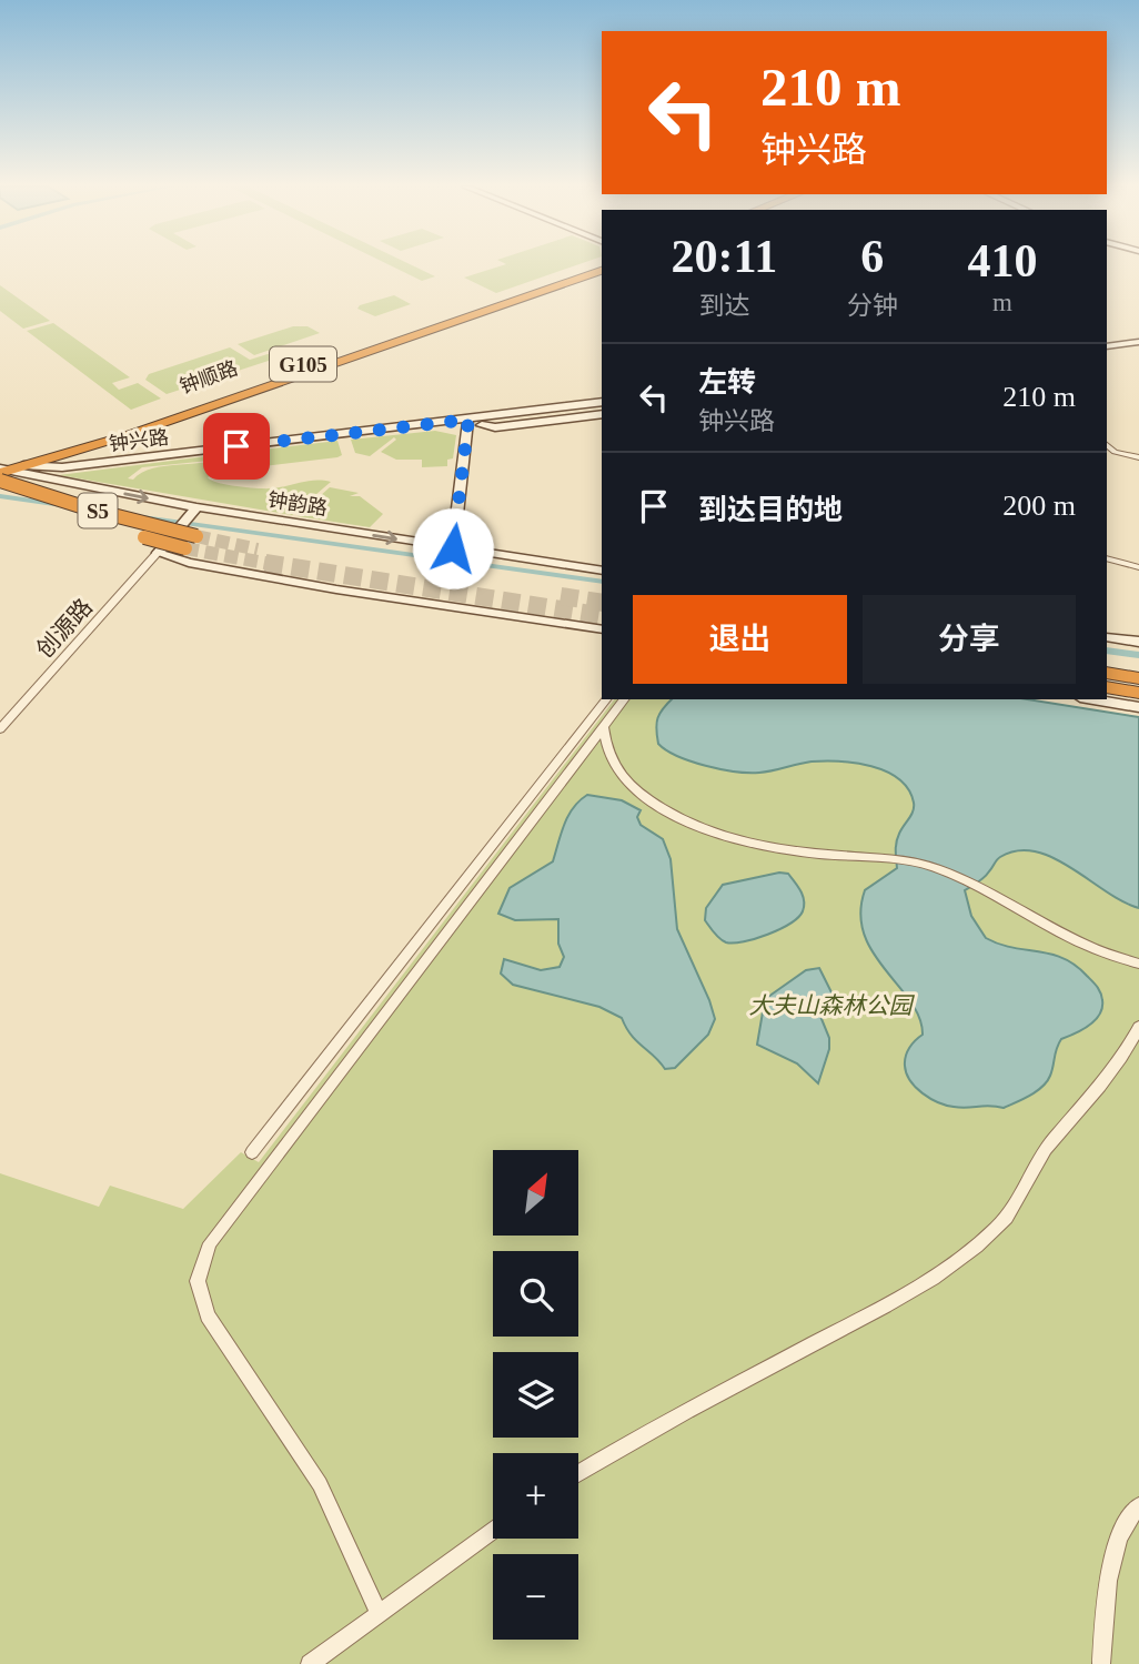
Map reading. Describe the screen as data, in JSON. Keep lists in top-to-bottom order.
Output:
{
  "streets": {
    "highway": ["G105", "钟顺路", "S5"],
    "main road": ["钟兴路", "钟韵路"],
    "street": ["创源路"]
  },
  "crossings": [
    ["钟顺路", "钟兴路"],
    ["钟顺路", "钟韵路"],
    ["钟顺路", "S5"],
    ["钟韵路", "S5"]
  ],
  "parks": ["大夫山森林公园"],
  "north": "top right",
  "page": {
    "turn": ["210 m", "钟兴路"],
    "eta": [
      "20:11",
      "到达",
      "6",
      "分钟",
      "410",
      "m"
    ],
    "list": [
      {
        "name": "左转",
        "note": "钟兴路",
        "value": "210 m"
      },
      {
        "name": "到达目的地",
        "value": "200 m"
      }
    ],
    "buttons": ["退出", "分享"],
    "map_buttons": ["+", "−"]
  }
}
